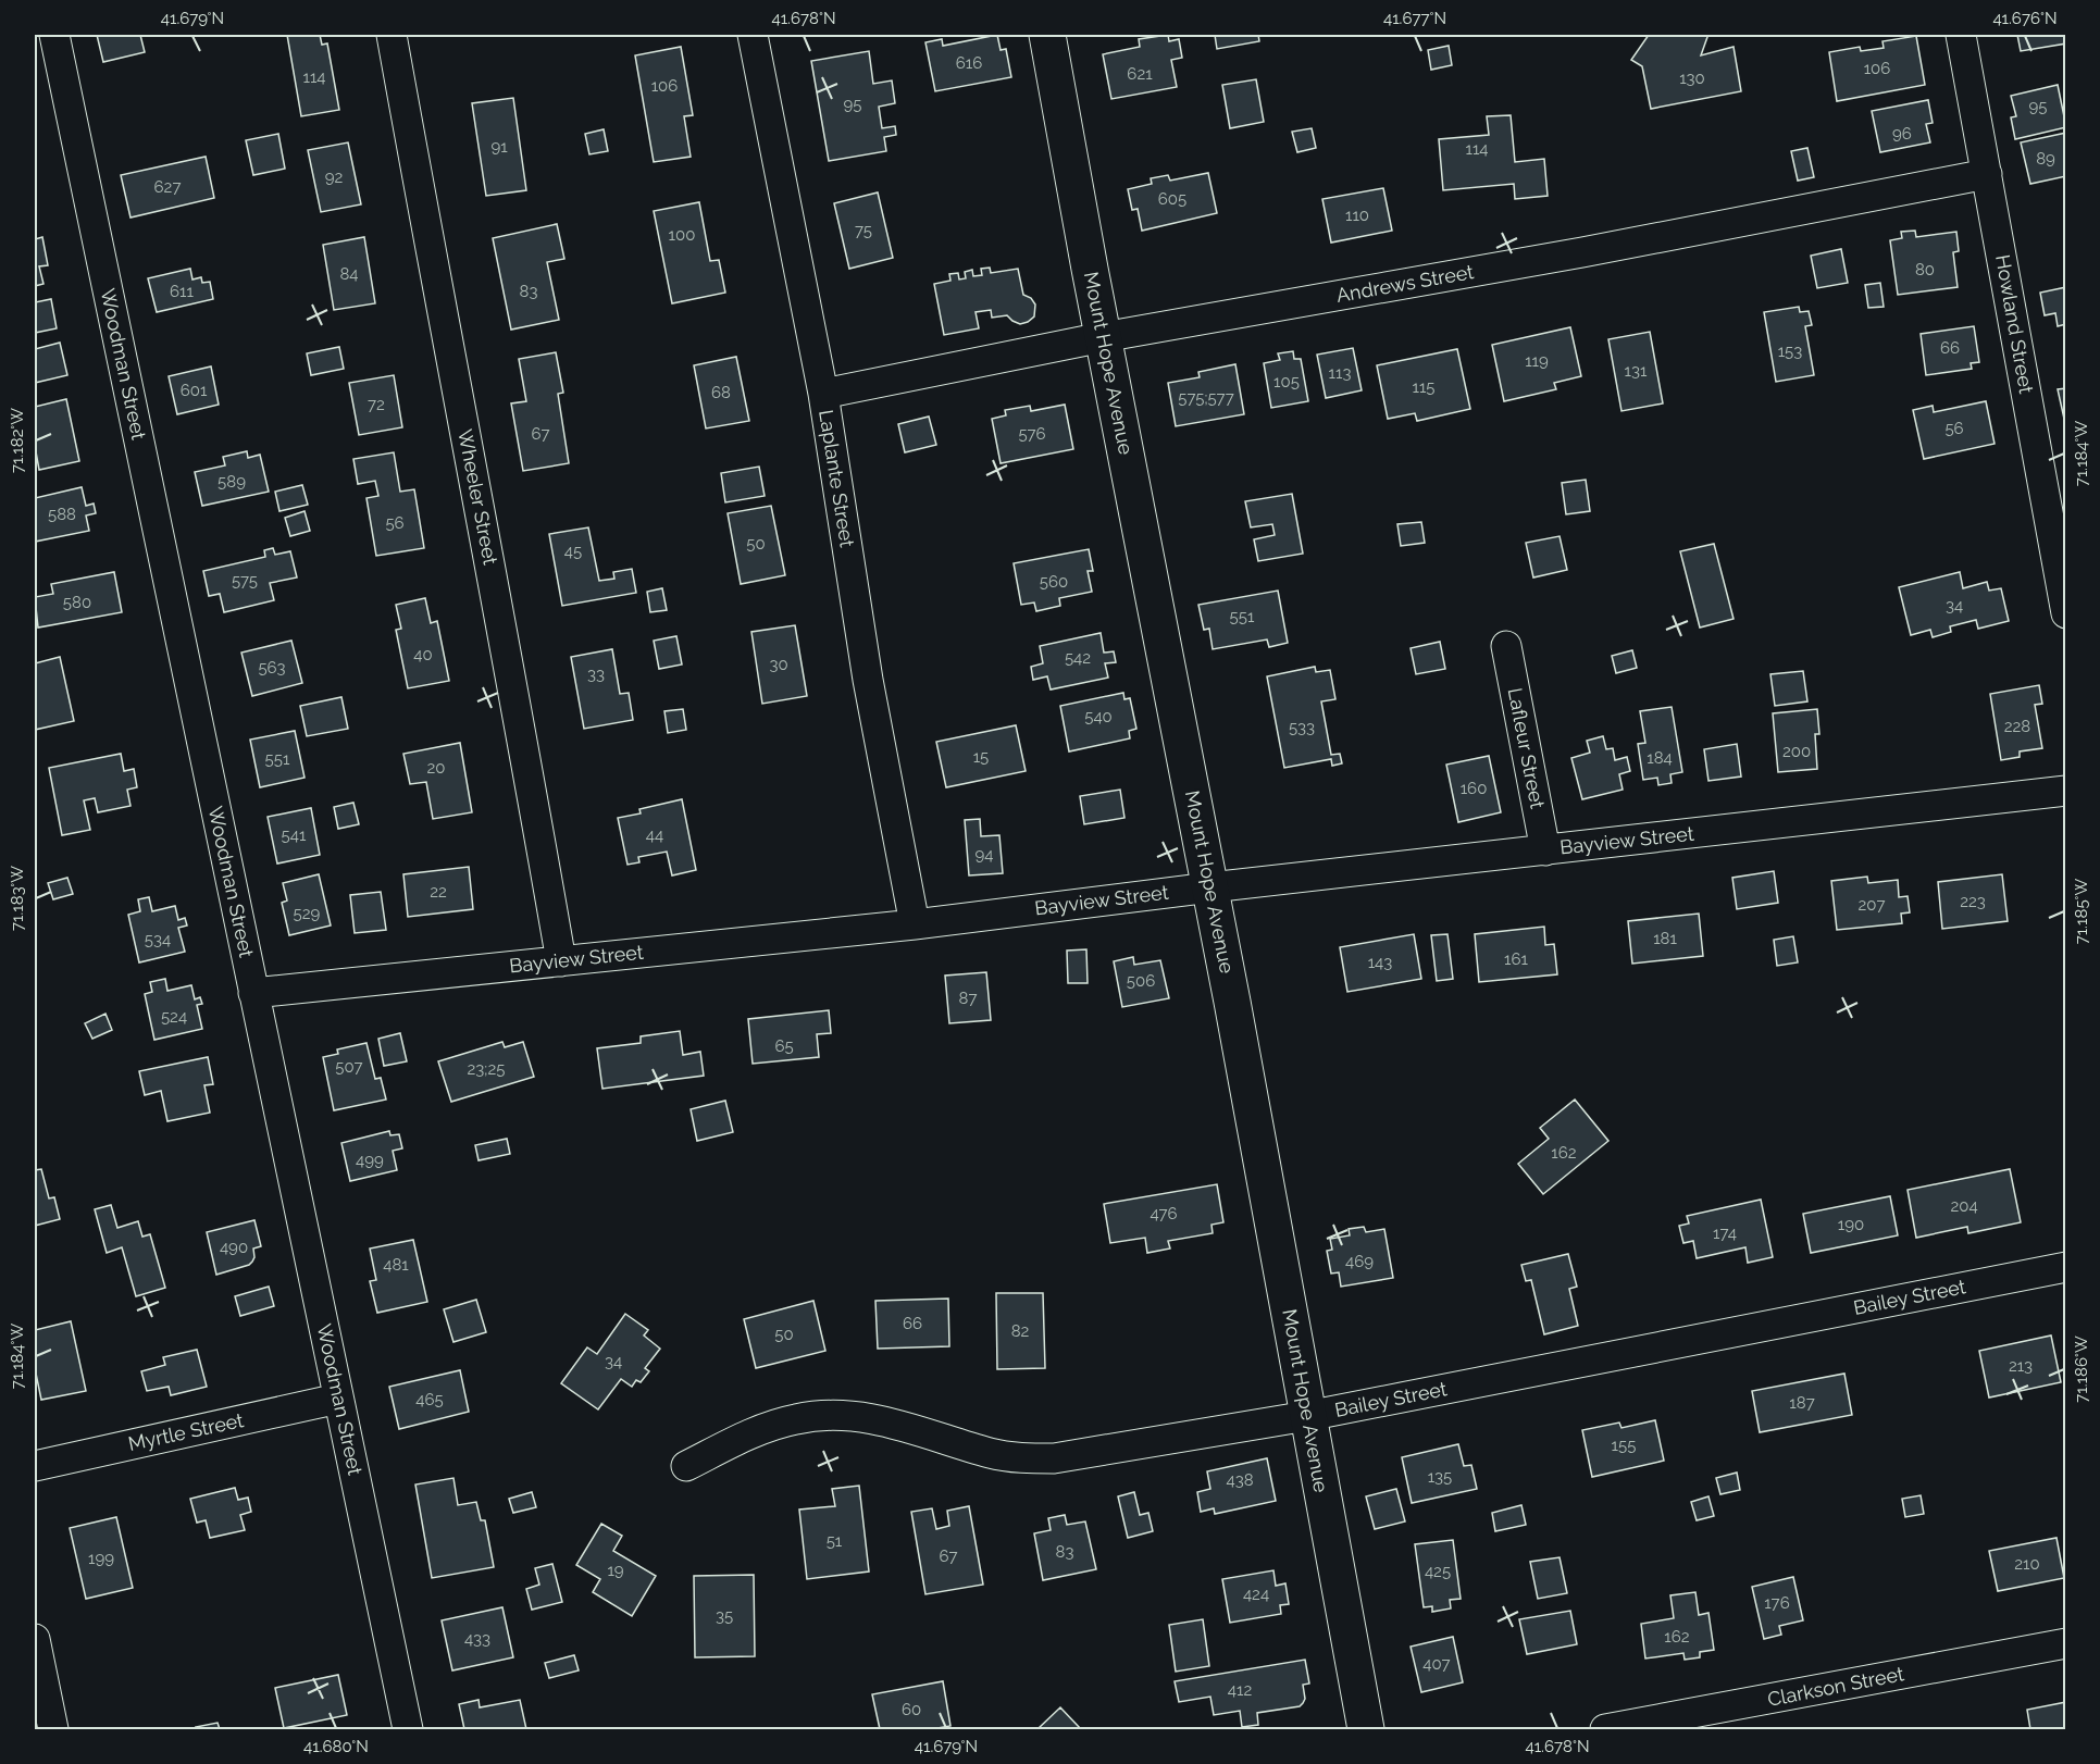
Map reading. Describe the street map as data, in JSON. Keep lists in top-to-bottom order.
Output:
{
  "streets": {
    "main road": ["Mount Hope Avenue"],
    "street": [
      "Andrews Street",
      "Howland Street",
      "Woodman Street",
      "Laplante Street",
      "Wheeler Street",
      "Lafleur Street",
      "Bayview Street",
      "Bailey Street",
      "Myrtle Street",
      "Clarkson Street"
    ]
  },
  "crossings": [
    ["Andrews Street", "Howland Street"],
    ["Andrews Street", "Mount Hope Avenue"],
    ["Andrews Street", "Laplante Street"],
    ["Mount Hope Avenue", "Bayview Street"],
    ["Mount Hope Avenue", "Bailey Street"],
    ["Woodman Street", "Bayview Street"],
    ["Woodman Street", "Myrtle Street"],
    ["Laplante Street", "Bayview Street"],
    ["Wheeler Street", "Bayview Street"],
    ["Lafleur Street", "Bayview Street"]
  ],
  "house_numbers": [
    "616",
    "106",
    "621",
    "114",
    "130",
    "106",
    "95",
    "95",
    "96",
    "91",
    "114",
    "89",
    "92",
    "627",
    "605",
    "110",
    "75",
    "100",
    "80",
    "84",
    "611",
    "83",
    "66",
    "153",
    "119",
    "131",
    "113",
    "105",
    "115",
    "601",
    "68",
    "575;577",
    "72",
    "56",
    "67",
    "576",
    "589",
    "588",
    "56",
    "50",
    "45",
    "575",
    "560",
    "580",
    "34",
    "551",
    "40",
    "542",
    "30",
    "563",
    "33",
    "540",
    "228",
    "533",
    "200",
    "15",
    "184",
    "551",
    "20",
    "160",
    "541",
    "44",
    "94",
    "22",
    "223",
    "207",
    "529",
    "181",
    "534",
    "161",
    "143",
    "506",
    "87",
    "524",
    "65",
    "507",
    "23;25",
    "162",
    "499",
    "204",
    "476",
    "190",
    "174",
    "490",
    "469",
    "481",
    "66",
    "82",
    "50",
    "34",
    "213",
    "465",
    "187",
    "155",
    "135",
    "438",
    "51",
    "83",
    "67",
    "199",
    "210",
    "19",
    "425",
    "424",
    "176",
    "35",
    "162",
    "433",
    "407",
    "412",
    "60"
  ],
  "coordinates": [
    "41.679°N",
    "41.678°N",
    "41.677°N",
    "41.676°N",
    "71.182°W",
    "71.184°W",
    "71.183°W",
    "71.185°W",
    "71.186°W",
    "41.680°N"
  ]
}
